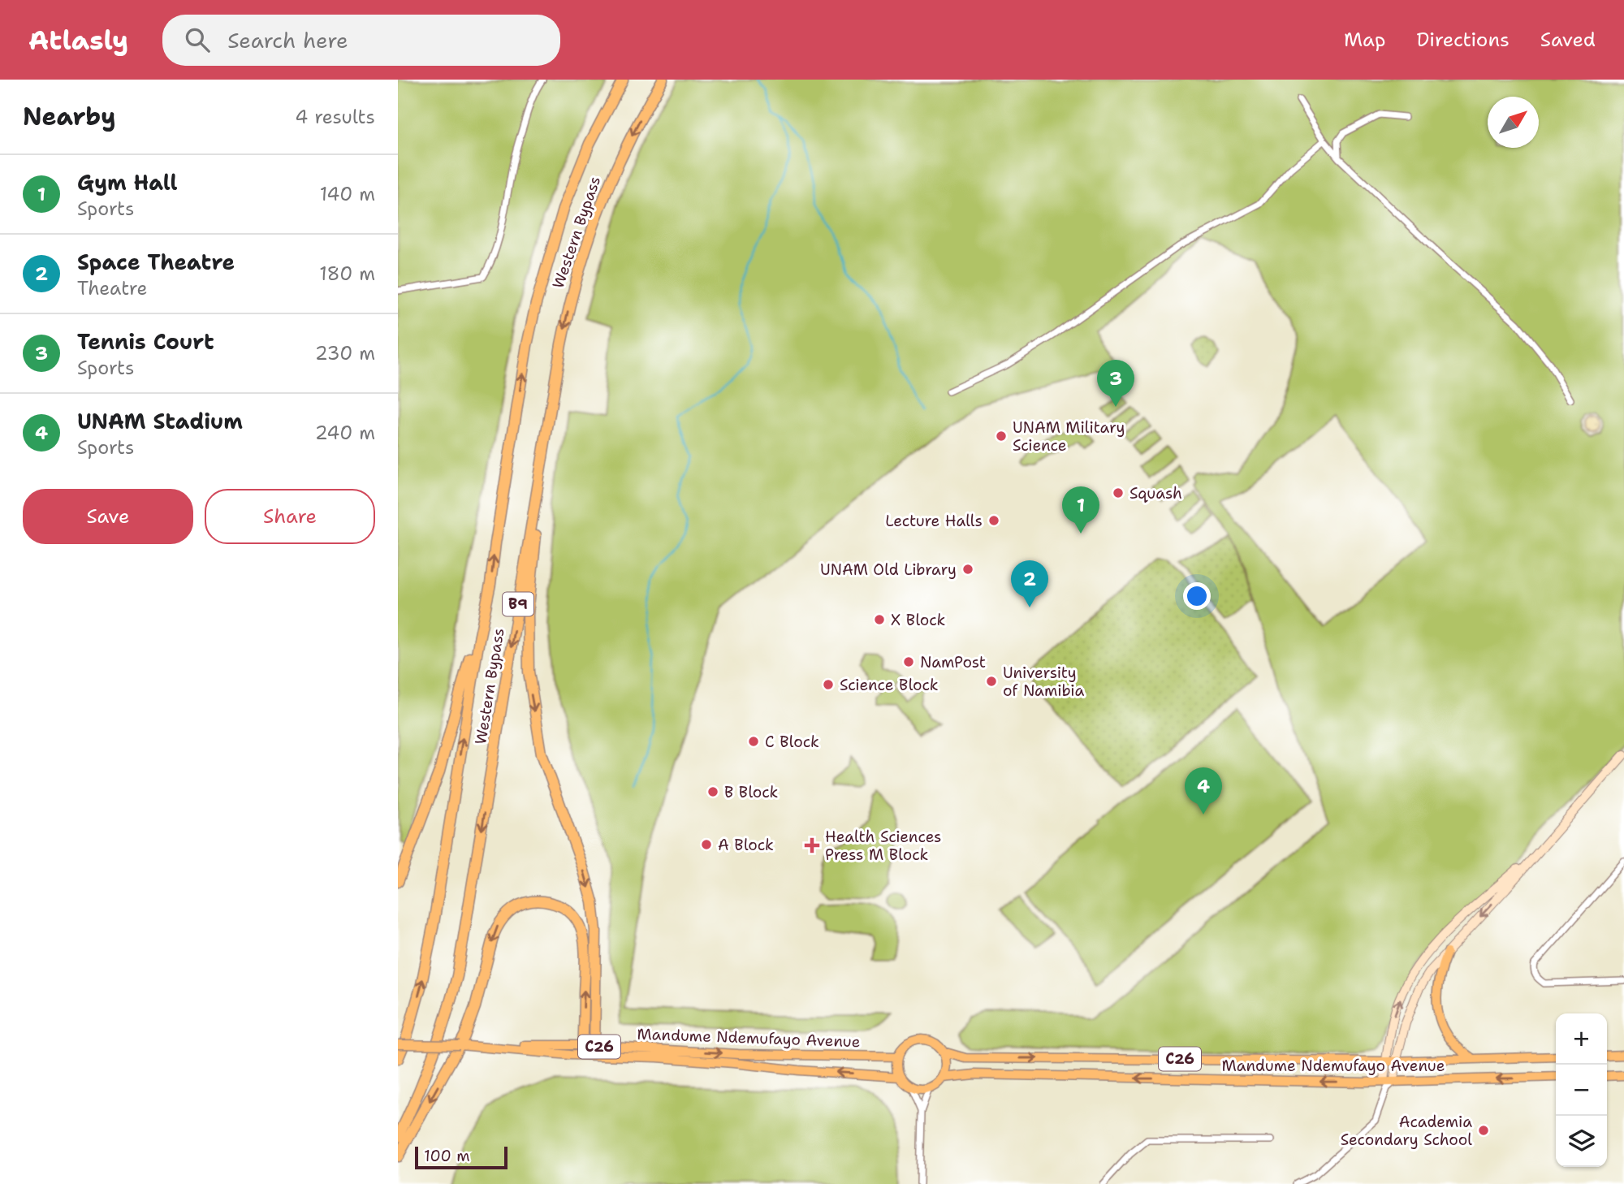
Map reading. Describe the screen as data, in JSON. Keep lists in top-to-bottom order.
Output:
{
  "streets": {
    "highway": ["Western Bypass", "B9"],
    "main road": ["Mandume Ndemufayo Avenue", "C26"]
  },
  "crossings": [
    ["Mandume Ndemufayo Avenue", "C26"]
  ],
  "places": {
    "other": [
      "UNAM Military Science",
      "Squash",
      "Lecture Halls",
      "UNAM Old Library",
      "X Block",
      "NamPost",
      "University of Namibia",
      "Science Block",
      "C Block",
      "B Block",
      "A Block",
      "Academia Secondary School"
    ],
    "health": ["Health Sciences Press M Block"]
  },
  "scale_bar": "100 m",
  "north": "top right",
  "page": {
    "header": "Atlasly",
    "search": "Search here",
    "nav": ["Map", "Directions", "Saved"],
    "heading": ["Nearby", "4 results"],
    "list": [
      {
        "mark": "1",
        "name": "Gym Hall",
        "note": "Sports",
        "value": "140 m"
      },
      {
        "mark": "2",
        "name": "Space Theatre",
        "note": "Theatre",
        "value": "180 m"
      },
      {
        "mark": "3",
        "name": "Tennis Court",
        "note": "Sports",
        "value": "230 m"
      },
      {
        "mark": "4",
        "name": "UNAM Stadium",
        "note": "Sports",
        "value": "240 m"
      }
    ],
    "pins": [
      "3",
      "1",
      "2",
      "4"
    ],
    "buttons": ["Save", "Share"],
    "map_buttons": ["+", "−"],
    "scale": "100 m"
  }
}
